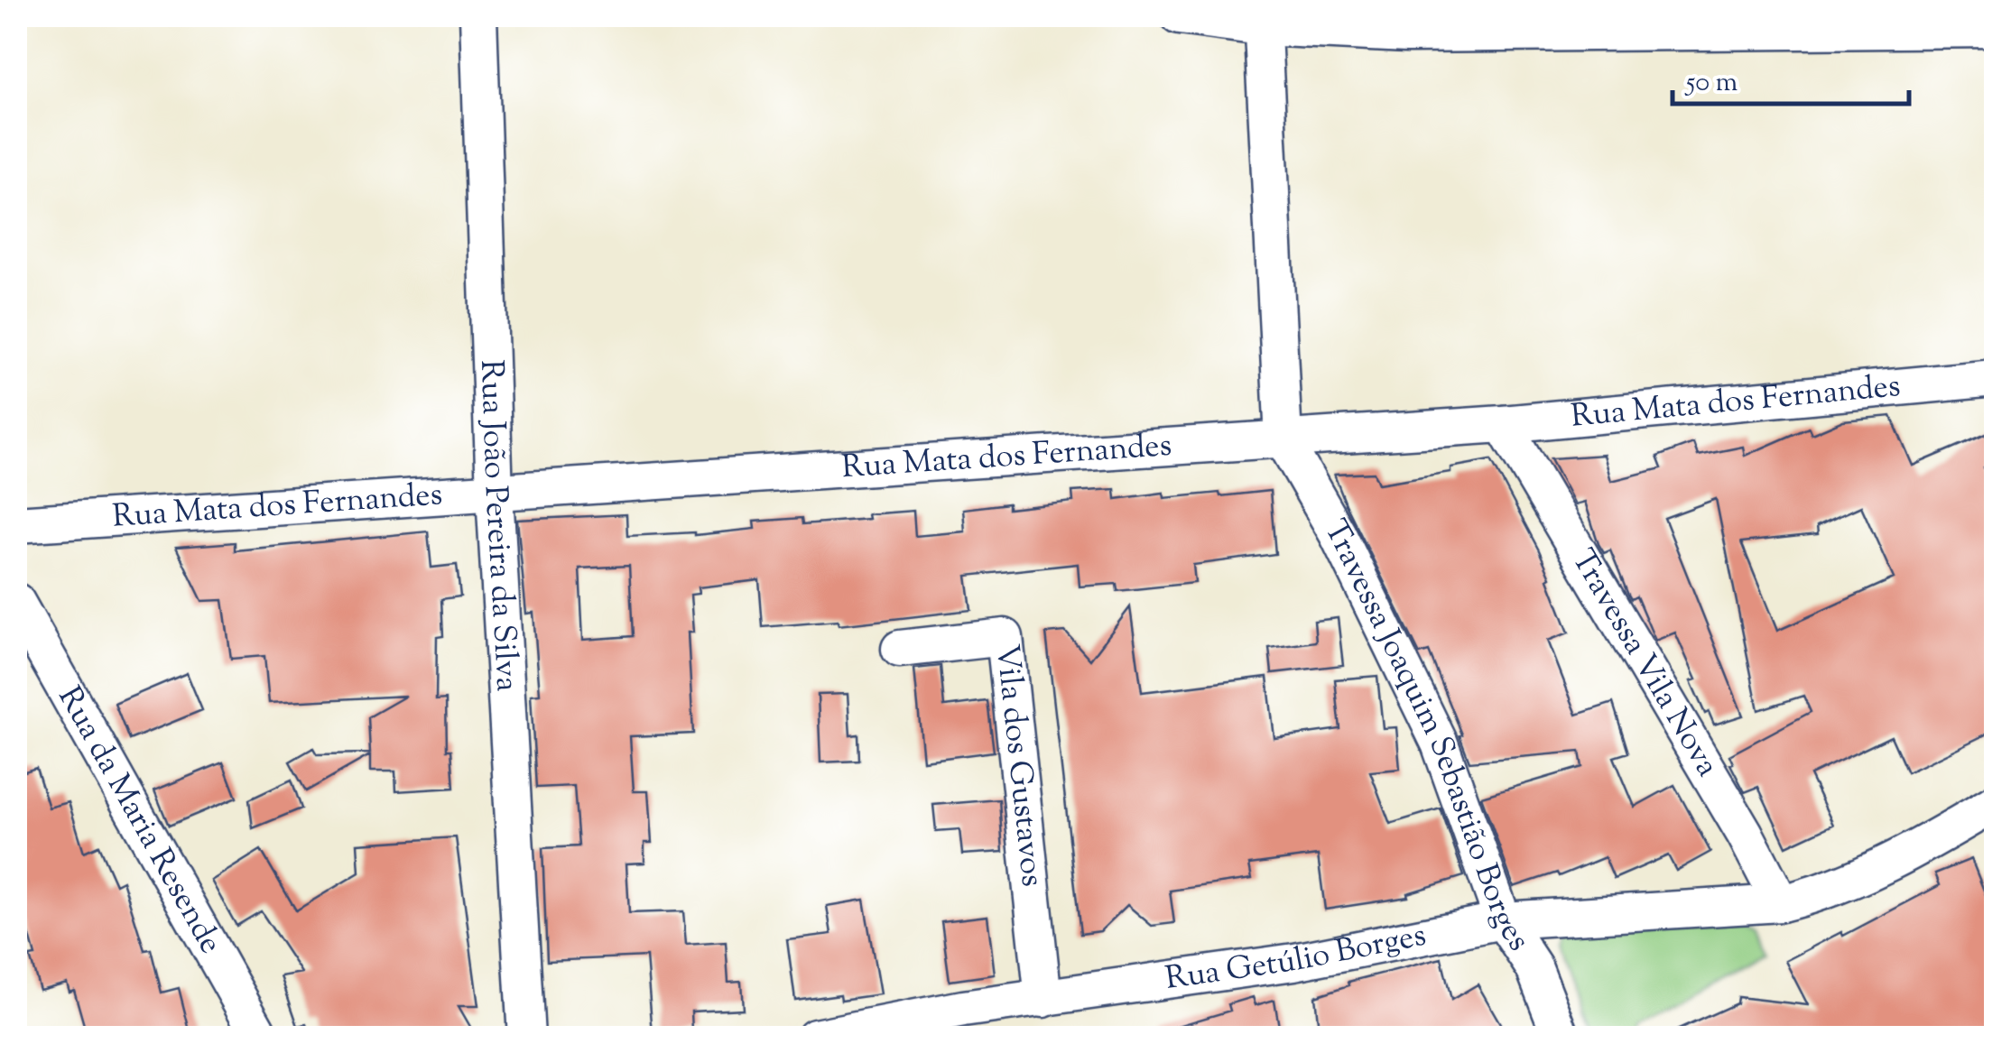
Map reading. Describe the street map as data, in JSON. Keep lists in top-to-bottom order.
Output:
{
  "streets": {
    "street": [
      "Rua Mata dos Fernandes",
      "Rua João Pereira da Silva",
      "Travessa Vila Nova",
      "Travessa Joaquim Sebastião Borges",
      "Vila dos Gustavos",
      "Rua da Maria Resende",
      "Rua Getúlio Borges"
    ]
  },
  "crossings": [
    ["Rua Mata dos Fernandes", "Rua João Pereira da Silva"],
    ["Rua Mata dos Fernandes", "Travessa Vila Nova"],
    ["Rua Mata dos Fernandes", "Travessa Joaquim Sebastião Borges"],
    ["Travessa Vila Nova", "Rua Getúlio Borges"],
    ["Travessa Joaquim Sebastião Borges", "Rua Getúlio Borges"],
    ["Vila dos Gustavos", "Rua Getúlio Borges"]
  ],
  "scale_bar": "50 m"
}
